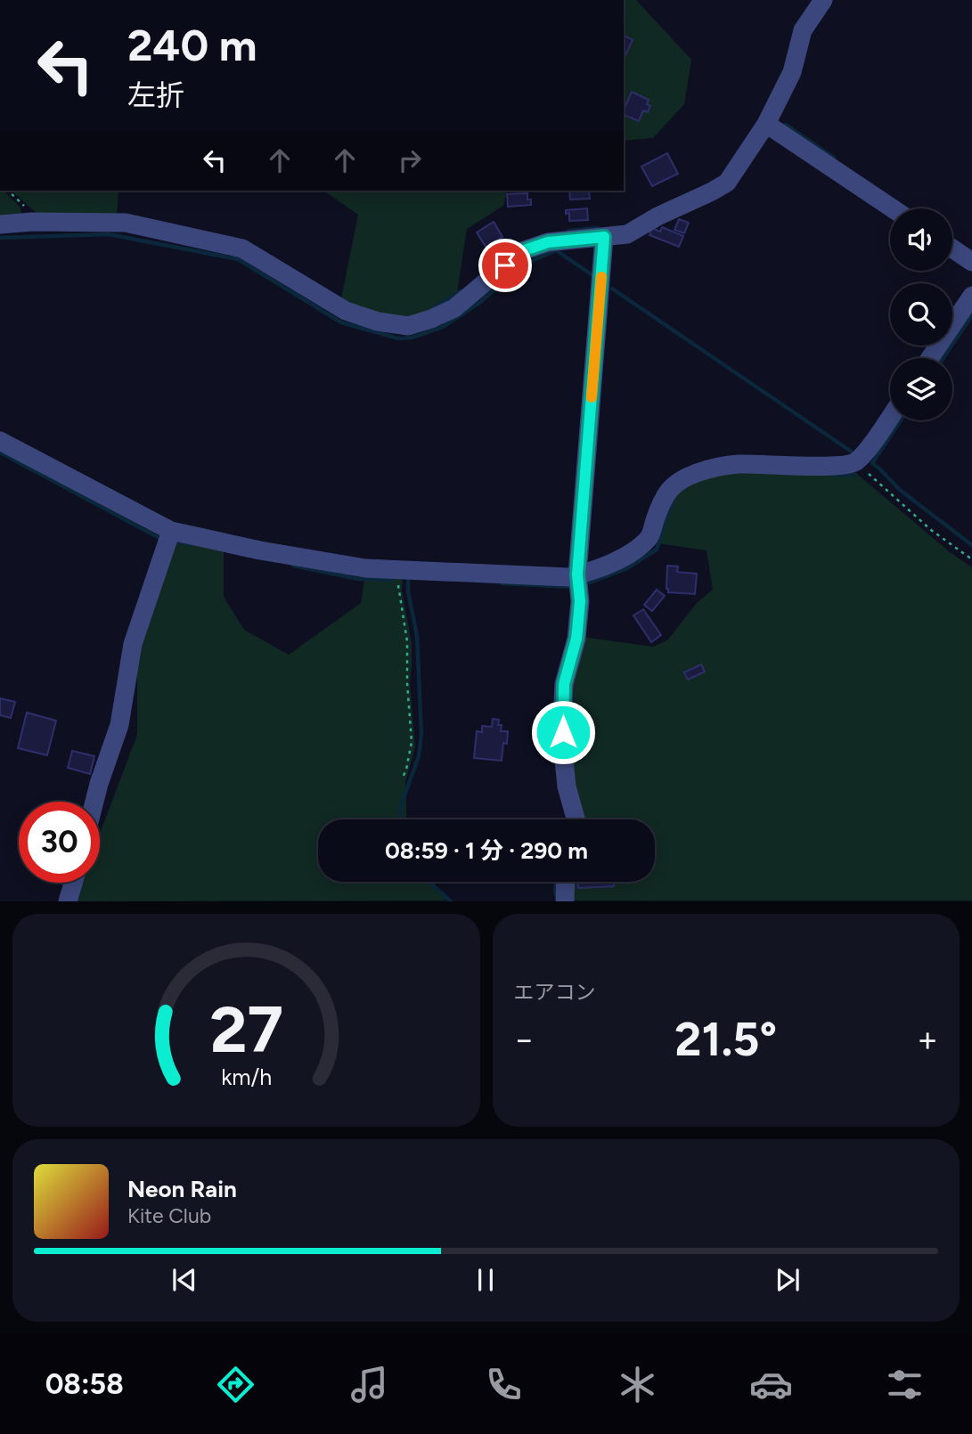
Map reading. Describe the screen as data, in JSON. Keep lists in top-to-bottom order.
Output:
{
  "page": {
    "turn": ["240 m", "左折"],
    "limit": "30",
    "trip": "08:59 · 1 分 · 290 m",
    "tile": "エアコン",
    "heat": ["−", "21.5°", "+"],
    "song": ["Neon Rain", "Kite Club"],
    "tabs": "08:58",
    "gauge": ["27", "km/h"]
  }
}
